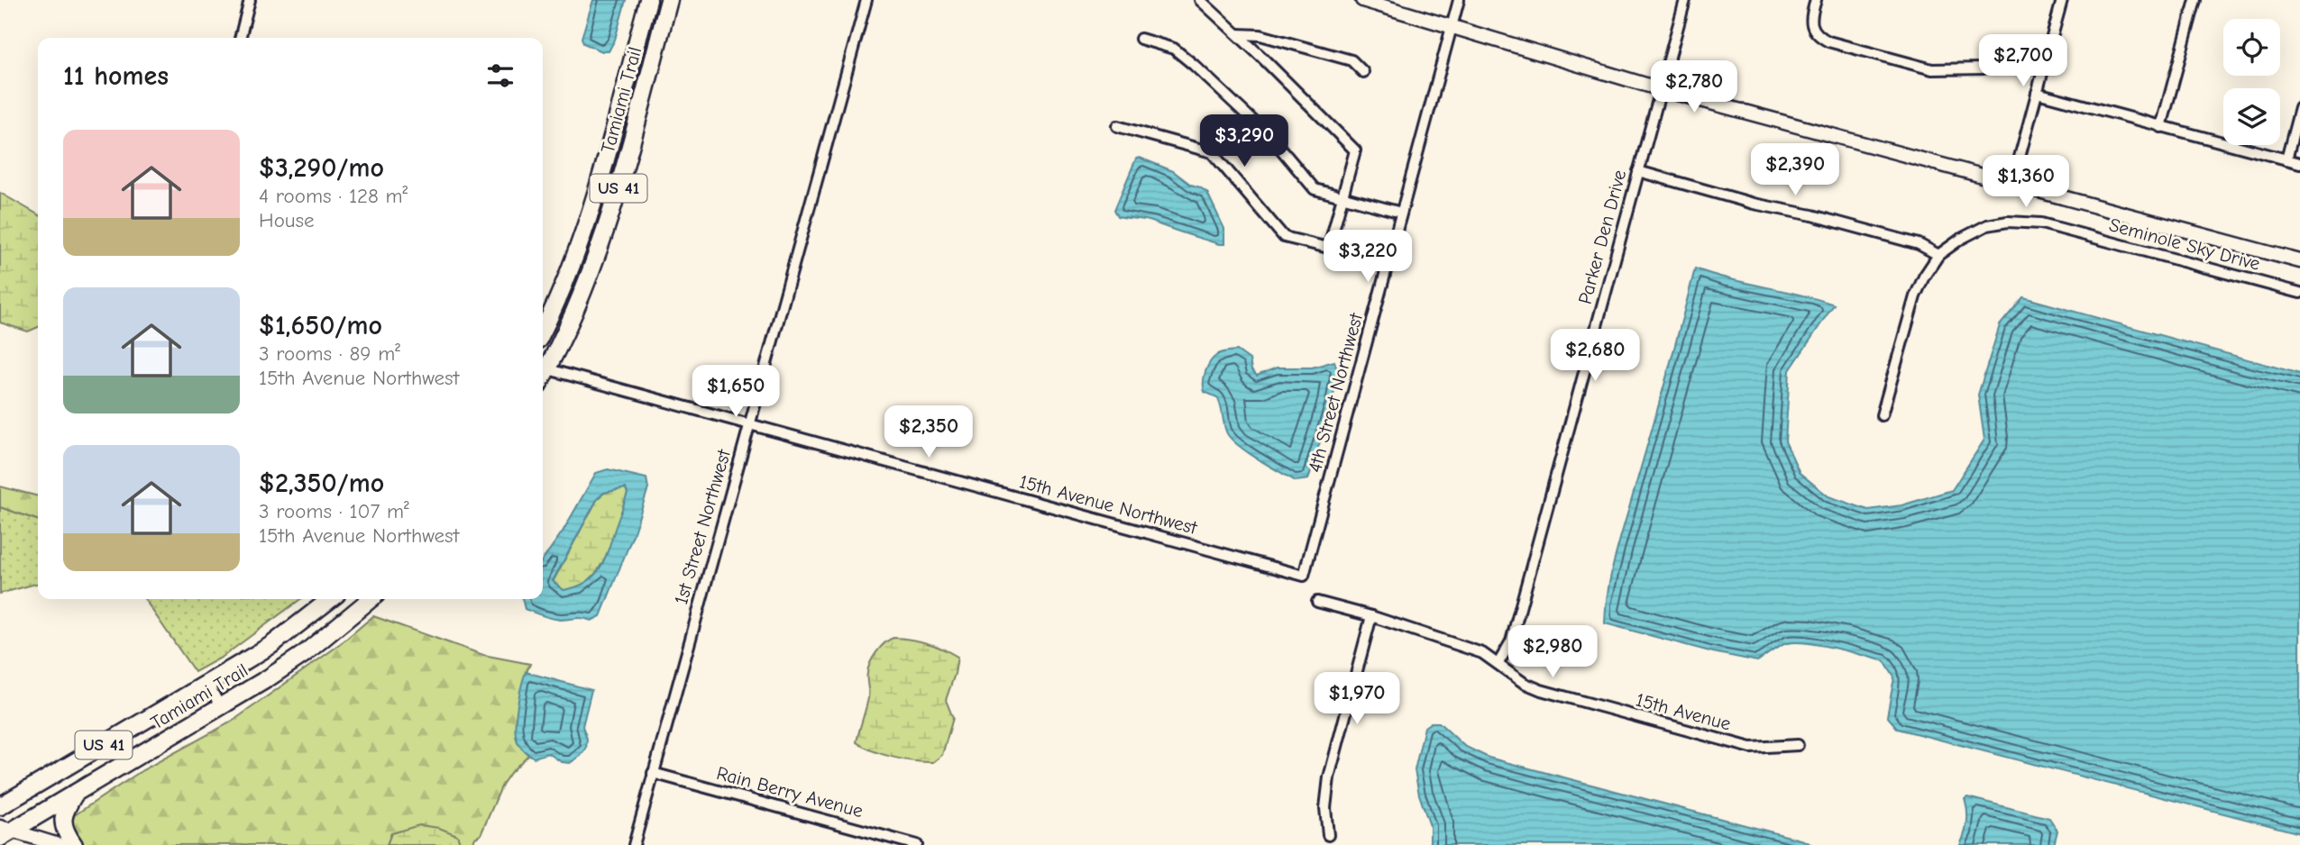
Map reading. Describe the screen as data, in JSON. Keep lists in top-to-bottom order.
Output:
{
  "streets": {
    "main road": ["Tamiami Trail", "US 41"],
    "street": [
      "Parker Den Drive",
      "Seminole Sky Drive",
      "4th Street Northwest",
      "15th Avenue Northwest",
      "1st Street Northwest",
      "15th Avenue",
      "Rain Berry Avenue"
    ]
  },
  "crossings": [
    ["Tamiami Trail", "15th Avenue Northwest"],
    ["Parker Den Drive", "15th Avenue"],
    ["4th Street Northwest", "15th Avenue Northwest"],
    ["15th Avenue Northwest", "1st Street Northwest"],
    ["1st Street Northwest", "Rain Berry Avenue"]
  ],
  "page": {
    "price": [
      "$2,700",
      "$2,780",
      "$3,290",
      "$2,390",
      "$1,360",
      "$3,220",
      "$2,680",
      "$1,650",
      "$2,350",
      "$2,980",
      "$1,970"
    ],
    "heading": "11 homes",
    "list": [
      {
        "name": "$3,290/mo",
        "note": "4 rooms · 128 m² · House"
      },
      {
        "name": "$1,650/mo",
        "note": "3 rooms · 89 m² · 15th Avenue Northwest"
      },
      {
        "name": "$2,350/mo",
        "note": "3 rooms · 107 m² · 15th Avenue Northwest"
      }
    ]
  }
}
